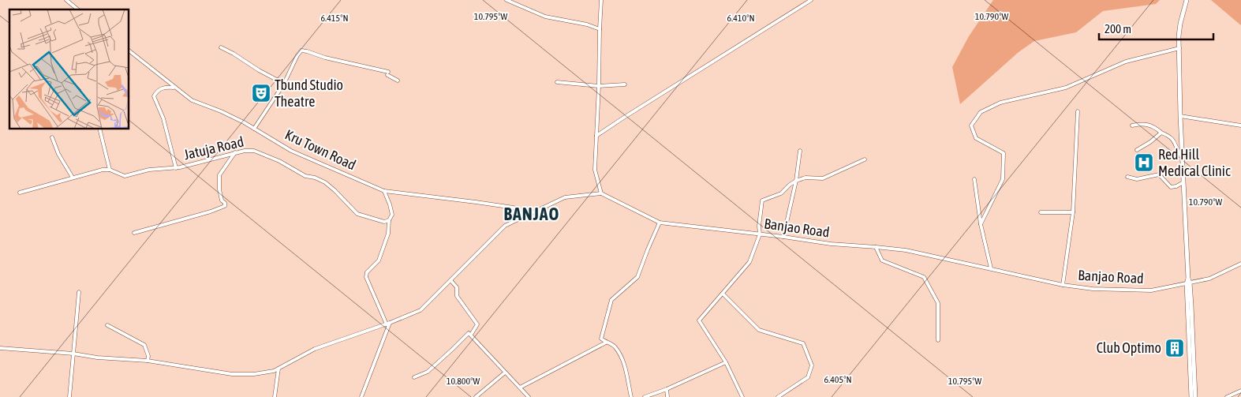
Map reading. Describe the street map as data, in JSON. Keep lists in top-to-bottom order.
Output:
{
  "streets": {
    "street": ["Jatuja Road", "Kru Town Road", "Banjao Road"]
  },
  "districts": ["BANJAO"],
  "places": {
    "theatre": ["Tbund Studio Theatre"],
    "hospital": ["Red Hill Medical Clinic"],
    "building": ["Club Optimo"]
  },
  "scale_bar": "200 m",
  "coordinates": [
    "10.790°W",
    "10.795°W",
    "6.415°N",
    "6.410°N",
    "6.405°N",
    "10.800°W"
  ]
}
